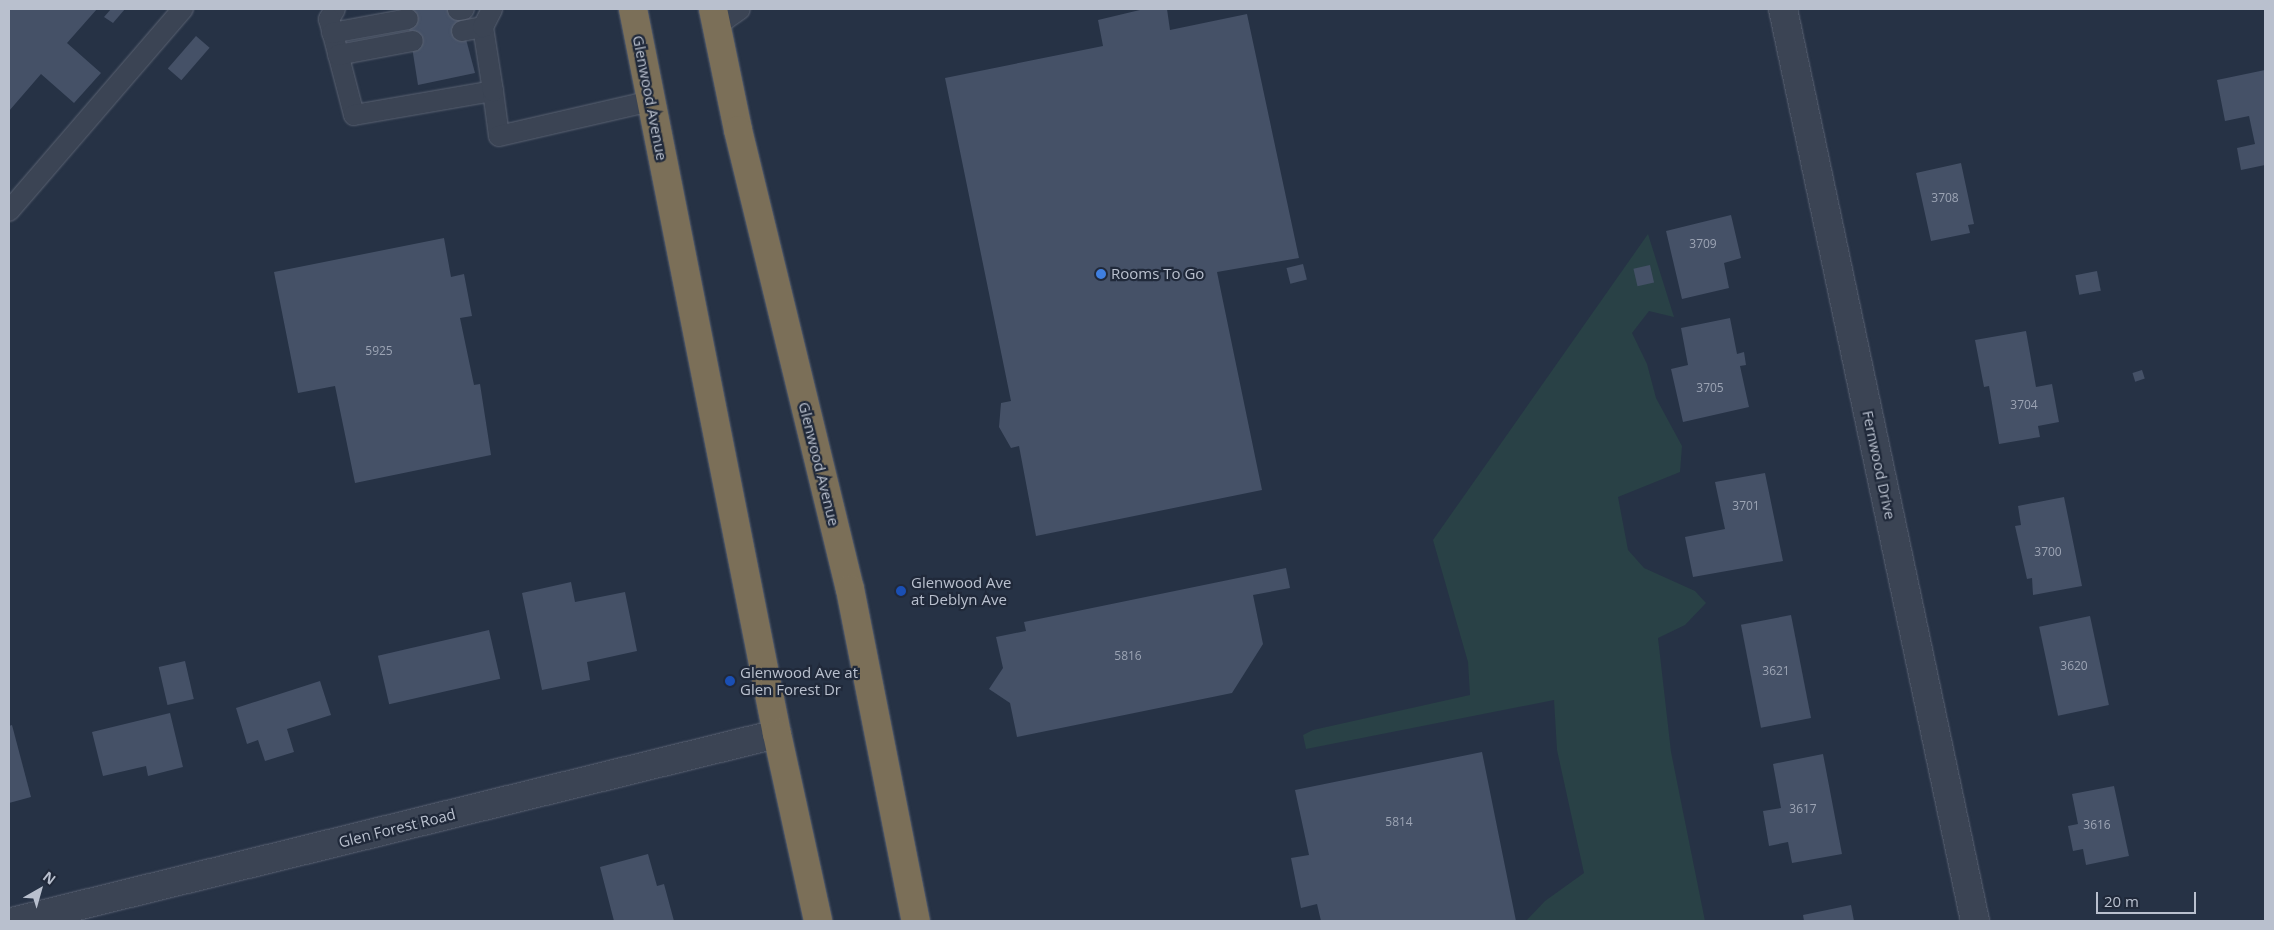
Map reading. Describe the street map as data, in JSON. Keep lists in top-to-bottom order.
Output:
{
  "streets": {
    "highway": ["Glenwood Avenue"],
    "street": ["Fernwood Drive", "Glen Forest Road"]
  },
  "crossings": [
    ["Glenwood Avenue", "Glen Forest Road"]
  ],
  "places": ["Rooms To Go", "Glenwood Ave at Deblyn Ave", "Glenwood Ave at Glen Forest Dr"],
  "house_numbers": [
    "3708",
    "3709",
    "5925",
    "3705",
    "3704",
    "3701",
    "3700",
    "5816",
    "3620",
    "3621",
    "3617",
    "5814",
    "3616"
  ],
  "scale_bar": "20 m",
  "north": "top right"
}
